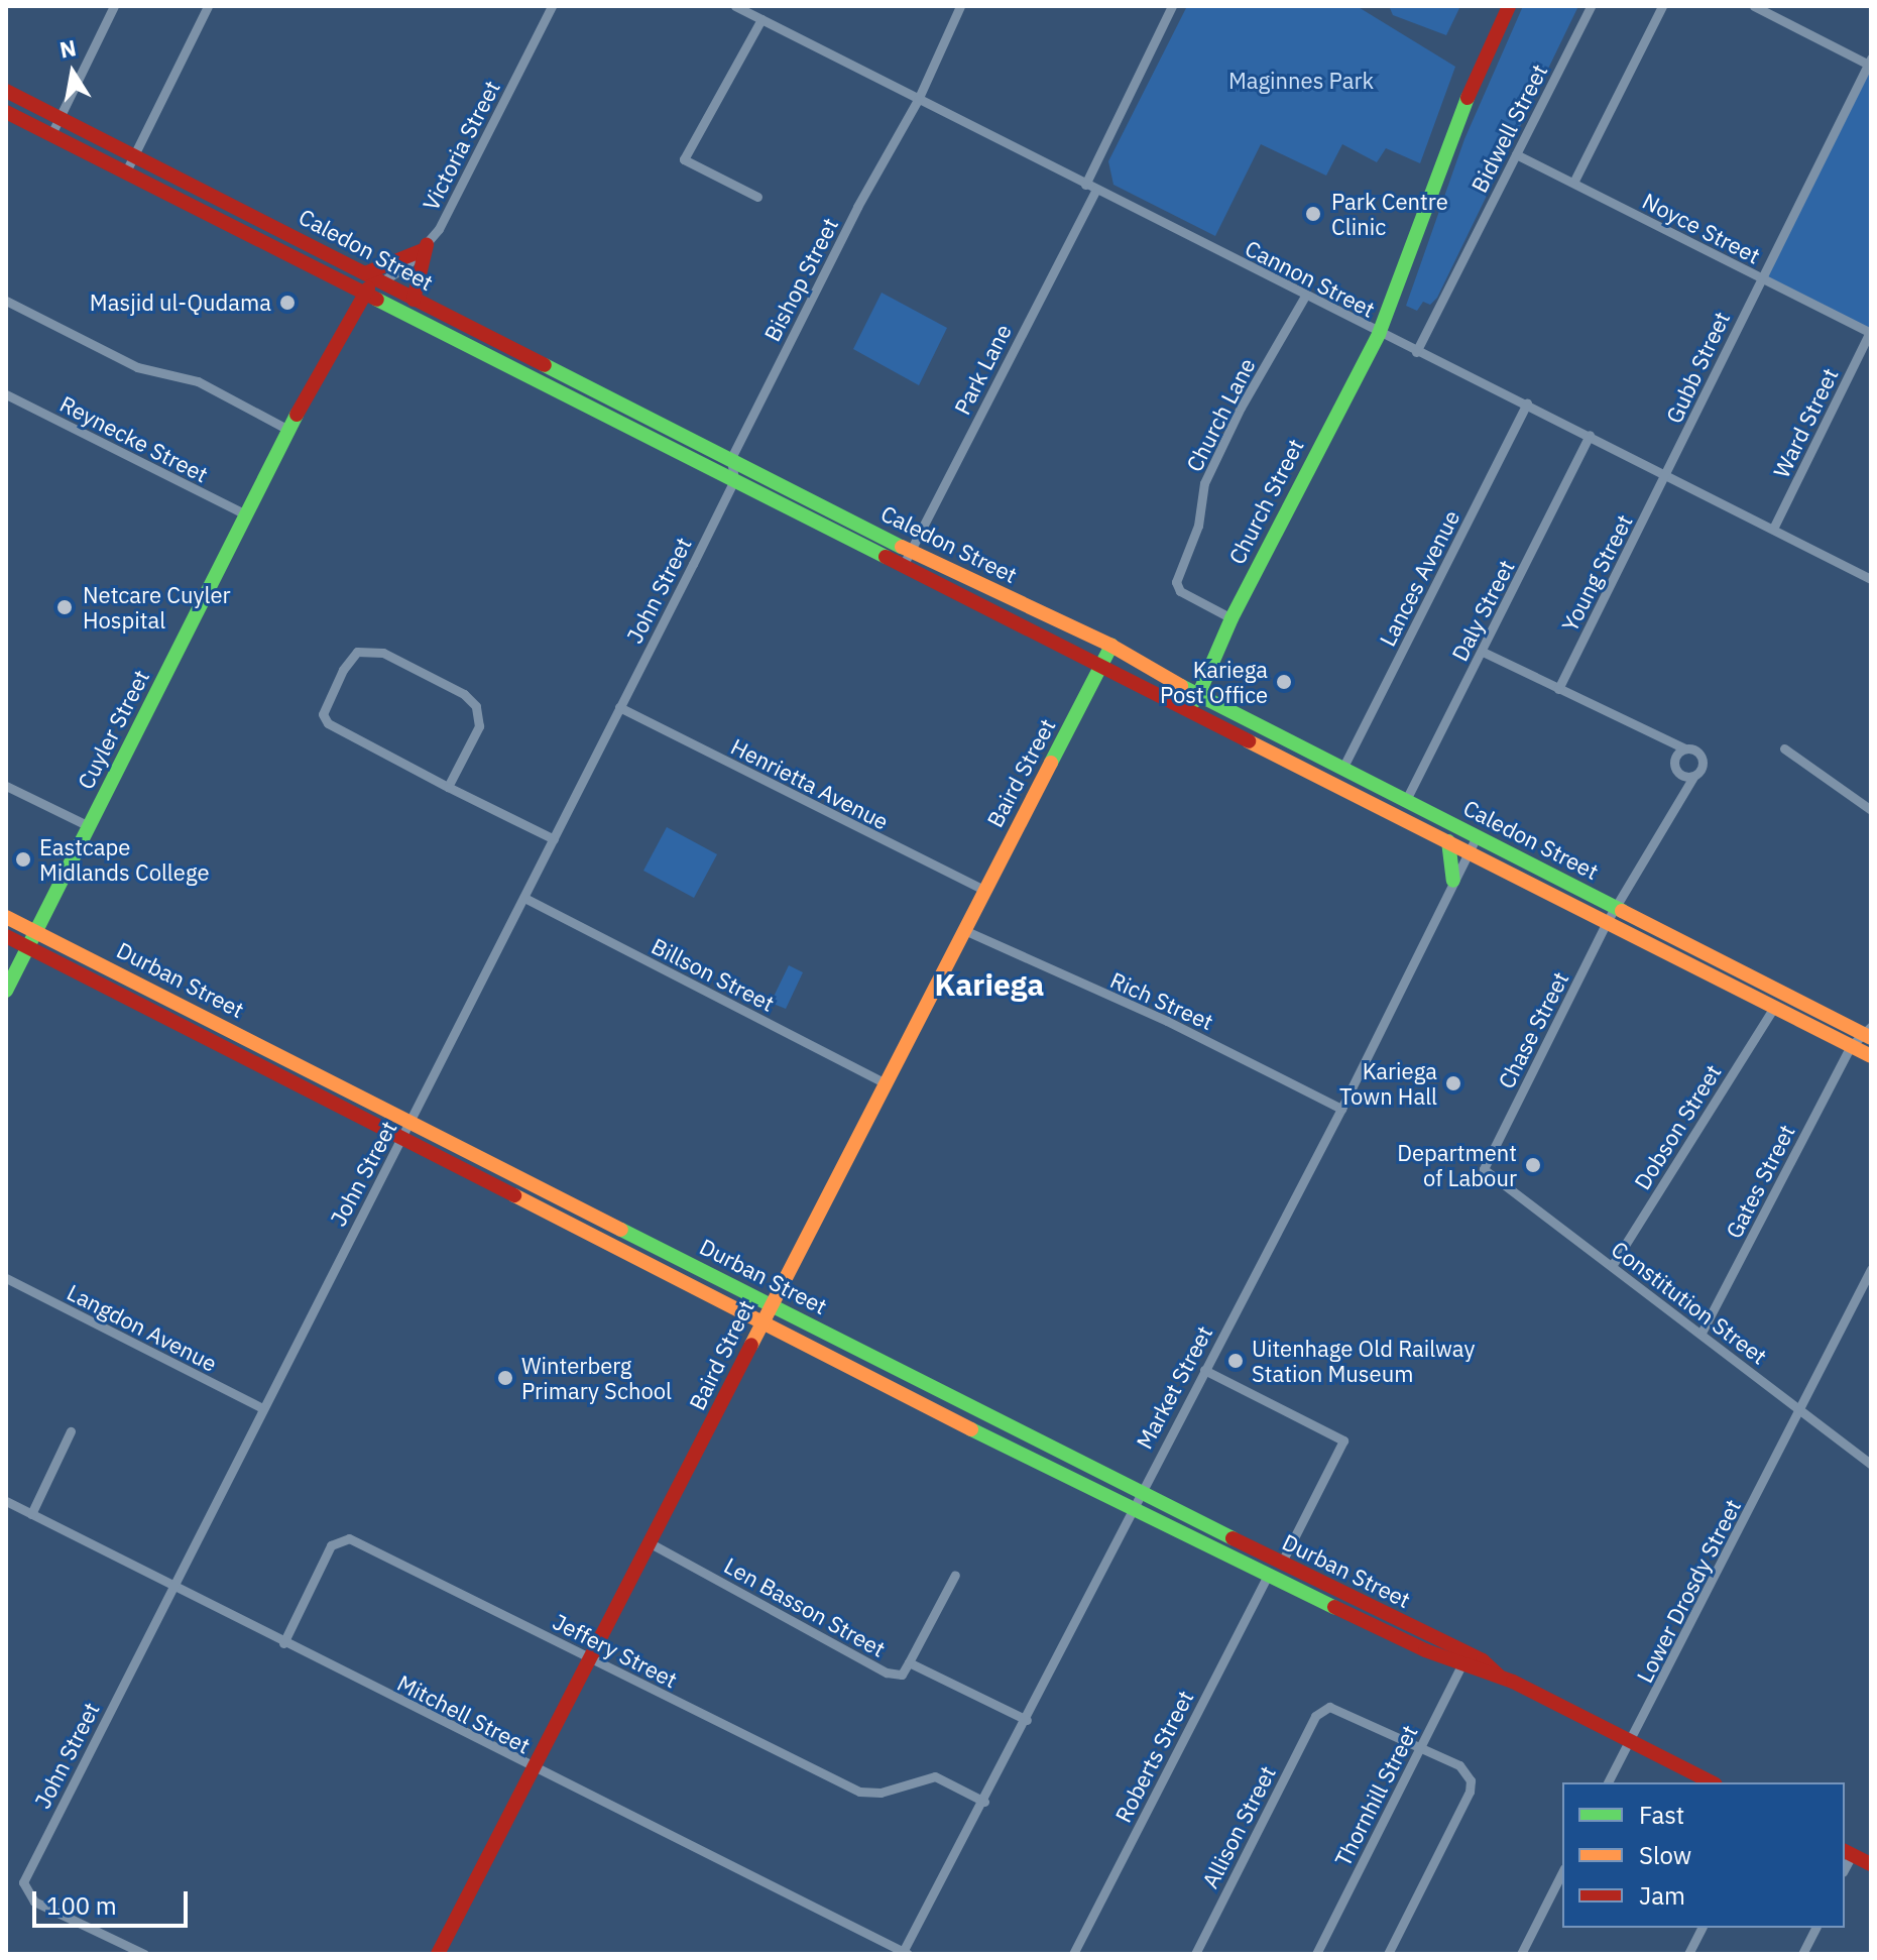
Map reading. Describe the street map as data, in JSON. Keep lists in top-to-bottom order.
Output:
{
  "streets": {
    "main road": [
      "Caledon Street",
      "Church Street",
      "Cuyler Street",
      "Baird Street",
      "Durban Street"
    ],
    "street": [
      "Bidwell Street",
      "Victoria Street",
      "Noyce Street",
      "Cannon Street",
      "Bishop Street",
      "Gubb Street",
      "Park Lane",
      "Church Lane",
      "Ward Street",
      "Reynecke Street",
      "Young Street",
      "Lances Avenue",
      "John Street",
      "Daly Street",
      "Henrietta Avenue",
      "Billson Street",
      "Rich Street",
      "Chase Street",
      "Dobson Street",
      "Gates Street",
      "Constitution Street",
      "Langdon Avenue",
      "Market Street",
      "Lower Drosdy Street",
      "Len Basson Street",
      "Jeffery Street",
      "Mitchell Street",
      "Roberts Street",
      "Thornhill Street",
      "Allison Street"
    ]
  },
  "crossings": [
    ["Bidwell Street", "Noyce Street"],
    ["Bidwell Street", "Cannon Street"],
    ["Victoria Street", "Caledon Street"],
    ["Noyce Street", "Gubb Street"],
    ["Noyce Street", "Ward Street"],
    ["Caledon Street", "Bishop Street"],
    ["Caledon Street", "Park Lane"],
    ["Caledon Street", "Church Street"],
    ["Caledon Street", "Lances Avenue"],
    ["Caledon Street", "John Street"],
    ["Caledon Street", "Daly Street"],
    ["Caledon Street", "Cuyler Street"],
    ["Caledon Street", "Baird Street"],
    ["Caledon Street", "Chase Street"],
    ["Caledon Street", "Dobson Street"],
    ["Caledon Street", "Gates Street"],
    ["Caledon Street", "Market Street"],
    ["Cannon Street", "Bishop Street"],
    ["Cannon Street", "Gubb Street"],
    ["Cannon Street", "Park Lane"],
    ["Cannon Street", "Church Lane"],
    ["Cannon Street", "Ward Street"],
    ["Cannon Street", "Church Street"],
    ["Cannon Street", "Young Street"],
    ["Cannon Street", "Lances Avenue"],
    ["Cannon Street", "Daly Street"],
    ["Gubb Street", "Young Street"],
    ["Church Lane", "Church Street"],
    ["Reynecke Street", "Cuyler Street"],
    ["John Street", "Henrietta Avenue"],
    ["John Street", "Billson Street"],
    ["John Street", "Durban Street"],
    ["John Street", "Langdon Avenue"],
    ["John Street", "Mitchell Street"],
    ["Cuyler Street", "Durban Street"],
    ["Baird Street", "Henrietta Avenue"],
    ["Baird Street", "Billson Street"],
    ["Baird Street", "Durban Street"],
    ["Baird Street", "Rich Street"],
    ["Baird Street", "Len Basson Street"],
    ["Baird Street", "Jeffery Street"],
    ["Baird Street", "Mitchell Street"],
    ["Durban Street", "Market Street"],
    ["Durban Street", "Lower Drosdy Street"],
    ["Durban Street", "Roberts Street"],
    ["Durban Street", "Thornhill Street"],
    ["Rich Street", "Market Street"],
    ["Chase Street", "Constitution Street"],
    ["Dobson Street", "Constitution Street"],
    ["Gates Street", "Constitution Street"],
    ["Constitution Street", "Lower Drosdy Street"],
    ["Market Street", "Len Basson Street"],
    ["Market Street", "Jeffery Street"],
    ["Market Street", "Mitchell Street"],
    ["Jeffery Street", "Mitchell Street"],
    ["Thornhill Street", "Allison Street"]
  ],
  "districts": ["Kariega"],
  "parks": ["Maginnes Park"],
  "places": [
    "Park Centre Clinic",
    "Masjid ul-Qudama",
    "Netcare Cuyler Hospital",
    "Kariega Post Office",
    "Eastcape Midlands College",
    "Kariega Town Hall",
    "Department of Labour",
    "Uitenhage Old Railway Station Museum",
    "Winterberg Primary School"
  ],
  "legend": ["Fast", "Slow", "Jam"],
  "scale_bar": "100 m",
  "north": "top"
}
